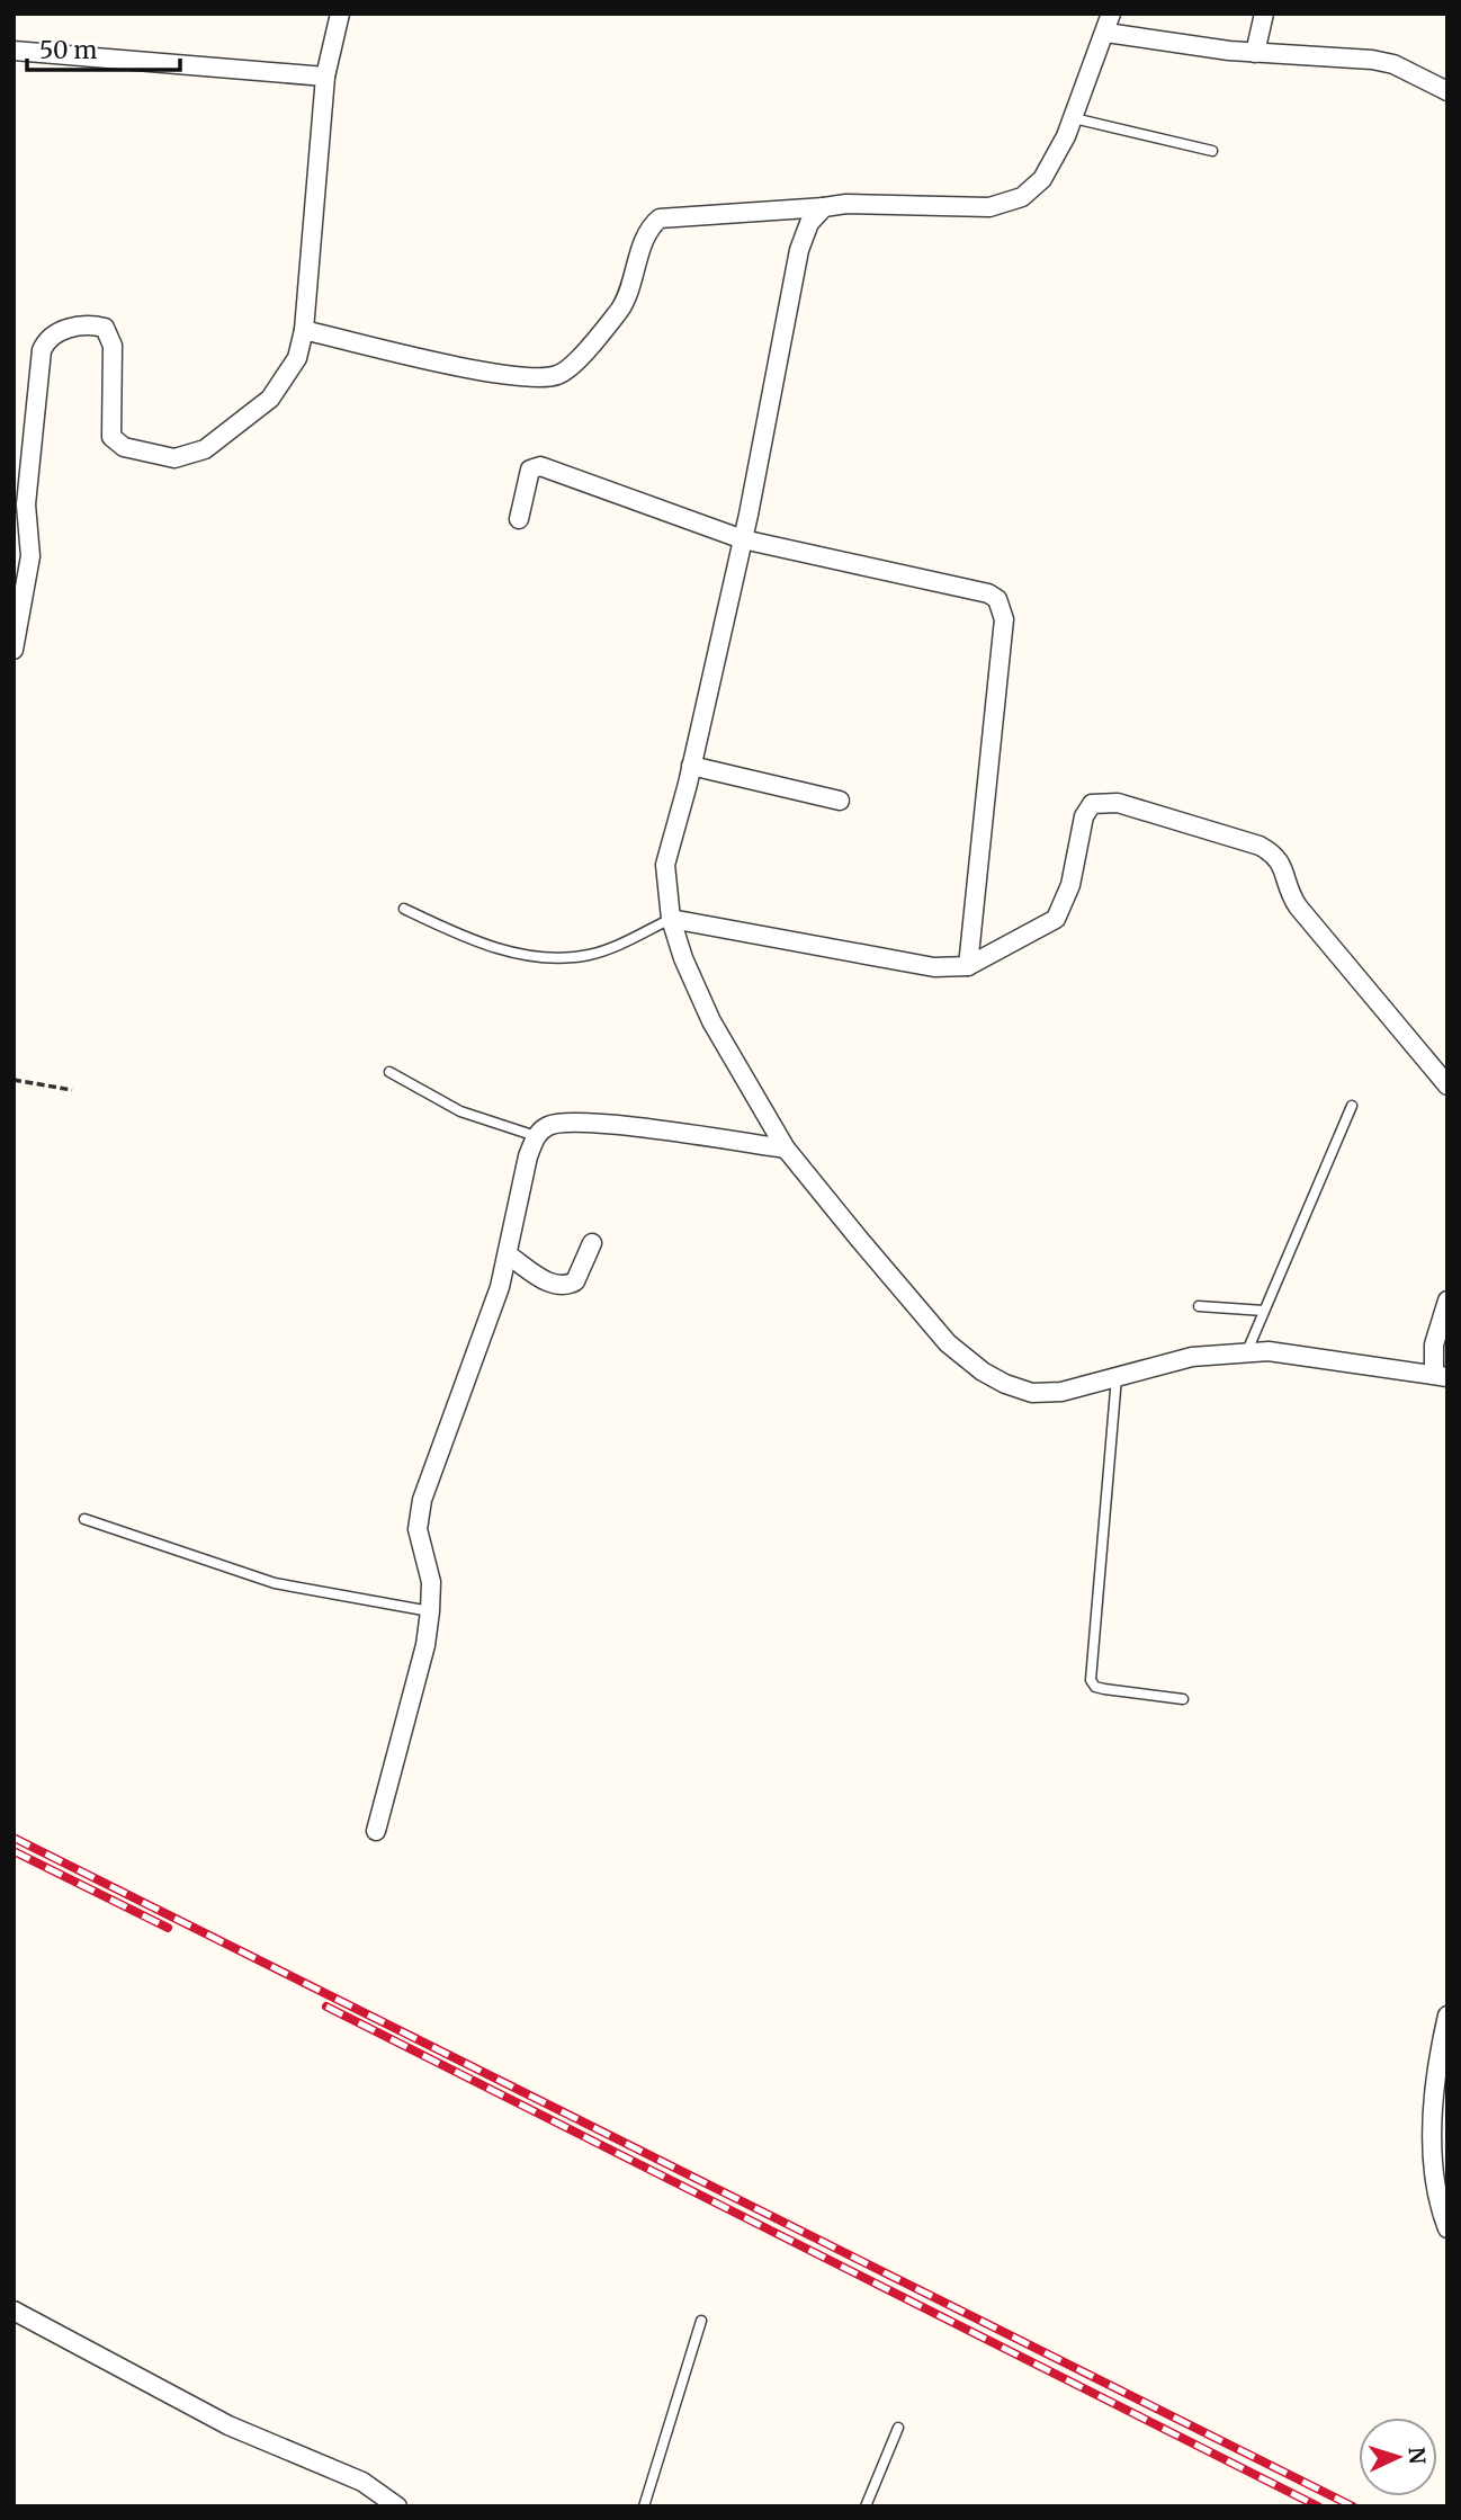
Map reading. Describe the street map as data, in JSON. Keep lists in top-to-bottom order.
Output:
{
  "scale_bar": "50 m",
  "north": "right"
}
